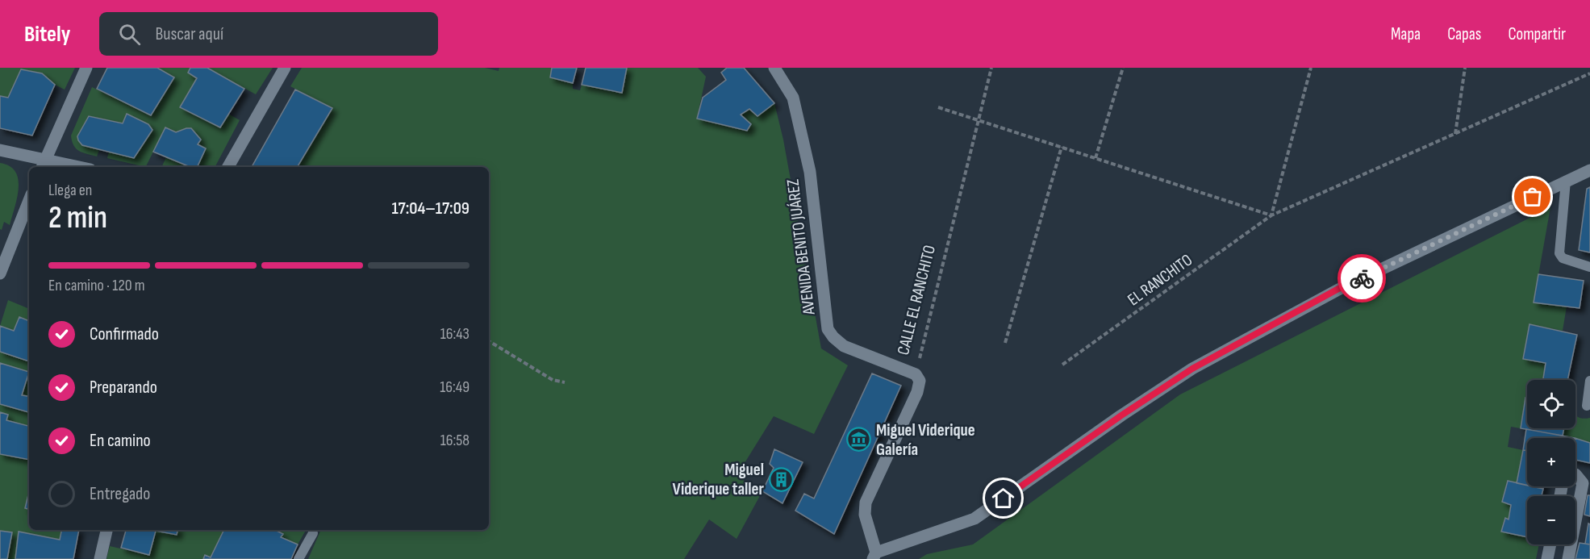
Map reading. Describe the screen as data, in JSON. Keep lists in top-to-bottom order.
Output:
{
  "streets": {
    "street": ["AVENIDA BENITO JUÁREZ", "CALLE EL RANCHITO"],
    "path": ["EL RANCHITO"]
  },
  "crossings": [
    ["AVENIDA BENITO JUÁREZ", "CALLE EL RANCHITO"]
  ],
  "places": {
    "museum": ["Miguel Viderique Galería"],
    "building": ["Miguel Viderique taller"]
  },
  "page": {
    "header": "Bitely",
    "search": "Buscar aquí",
    "nav": ["Mapa", "Capas", "Compartir"],
    "heading": ["2 min", "Llega en", "17:04–17:09"],
    "bar": "En camino · 120 m",
    "list": [
      ["Confirmado", "16:43"],
      ["Preparando", "16:49"],
      ["En camino", "16:58"],
      "Entregado"
    ],
    "map_buttons": ["+", "−"]
  }
}
